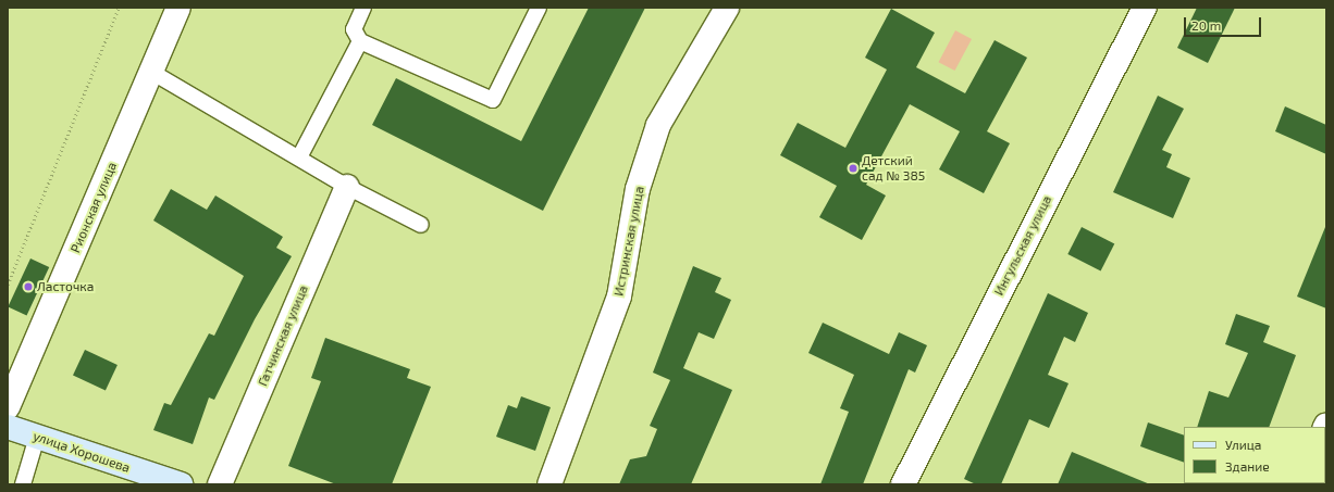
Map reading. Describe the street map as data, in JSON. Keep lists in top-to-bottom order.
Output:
{
  "streets": {
    "main road": ["улица Хорошева"],
    "street": [
      "Рионская улица",
      "Истринская улица",
      "Ингульская улица",
      "Гатчинская улица"
    ]
  },
  "places": ["Детский сад № 385", "Ласточка"],
  "legend": ["Улица", "Здание"],
  "scale_bar": "20 m"
}
